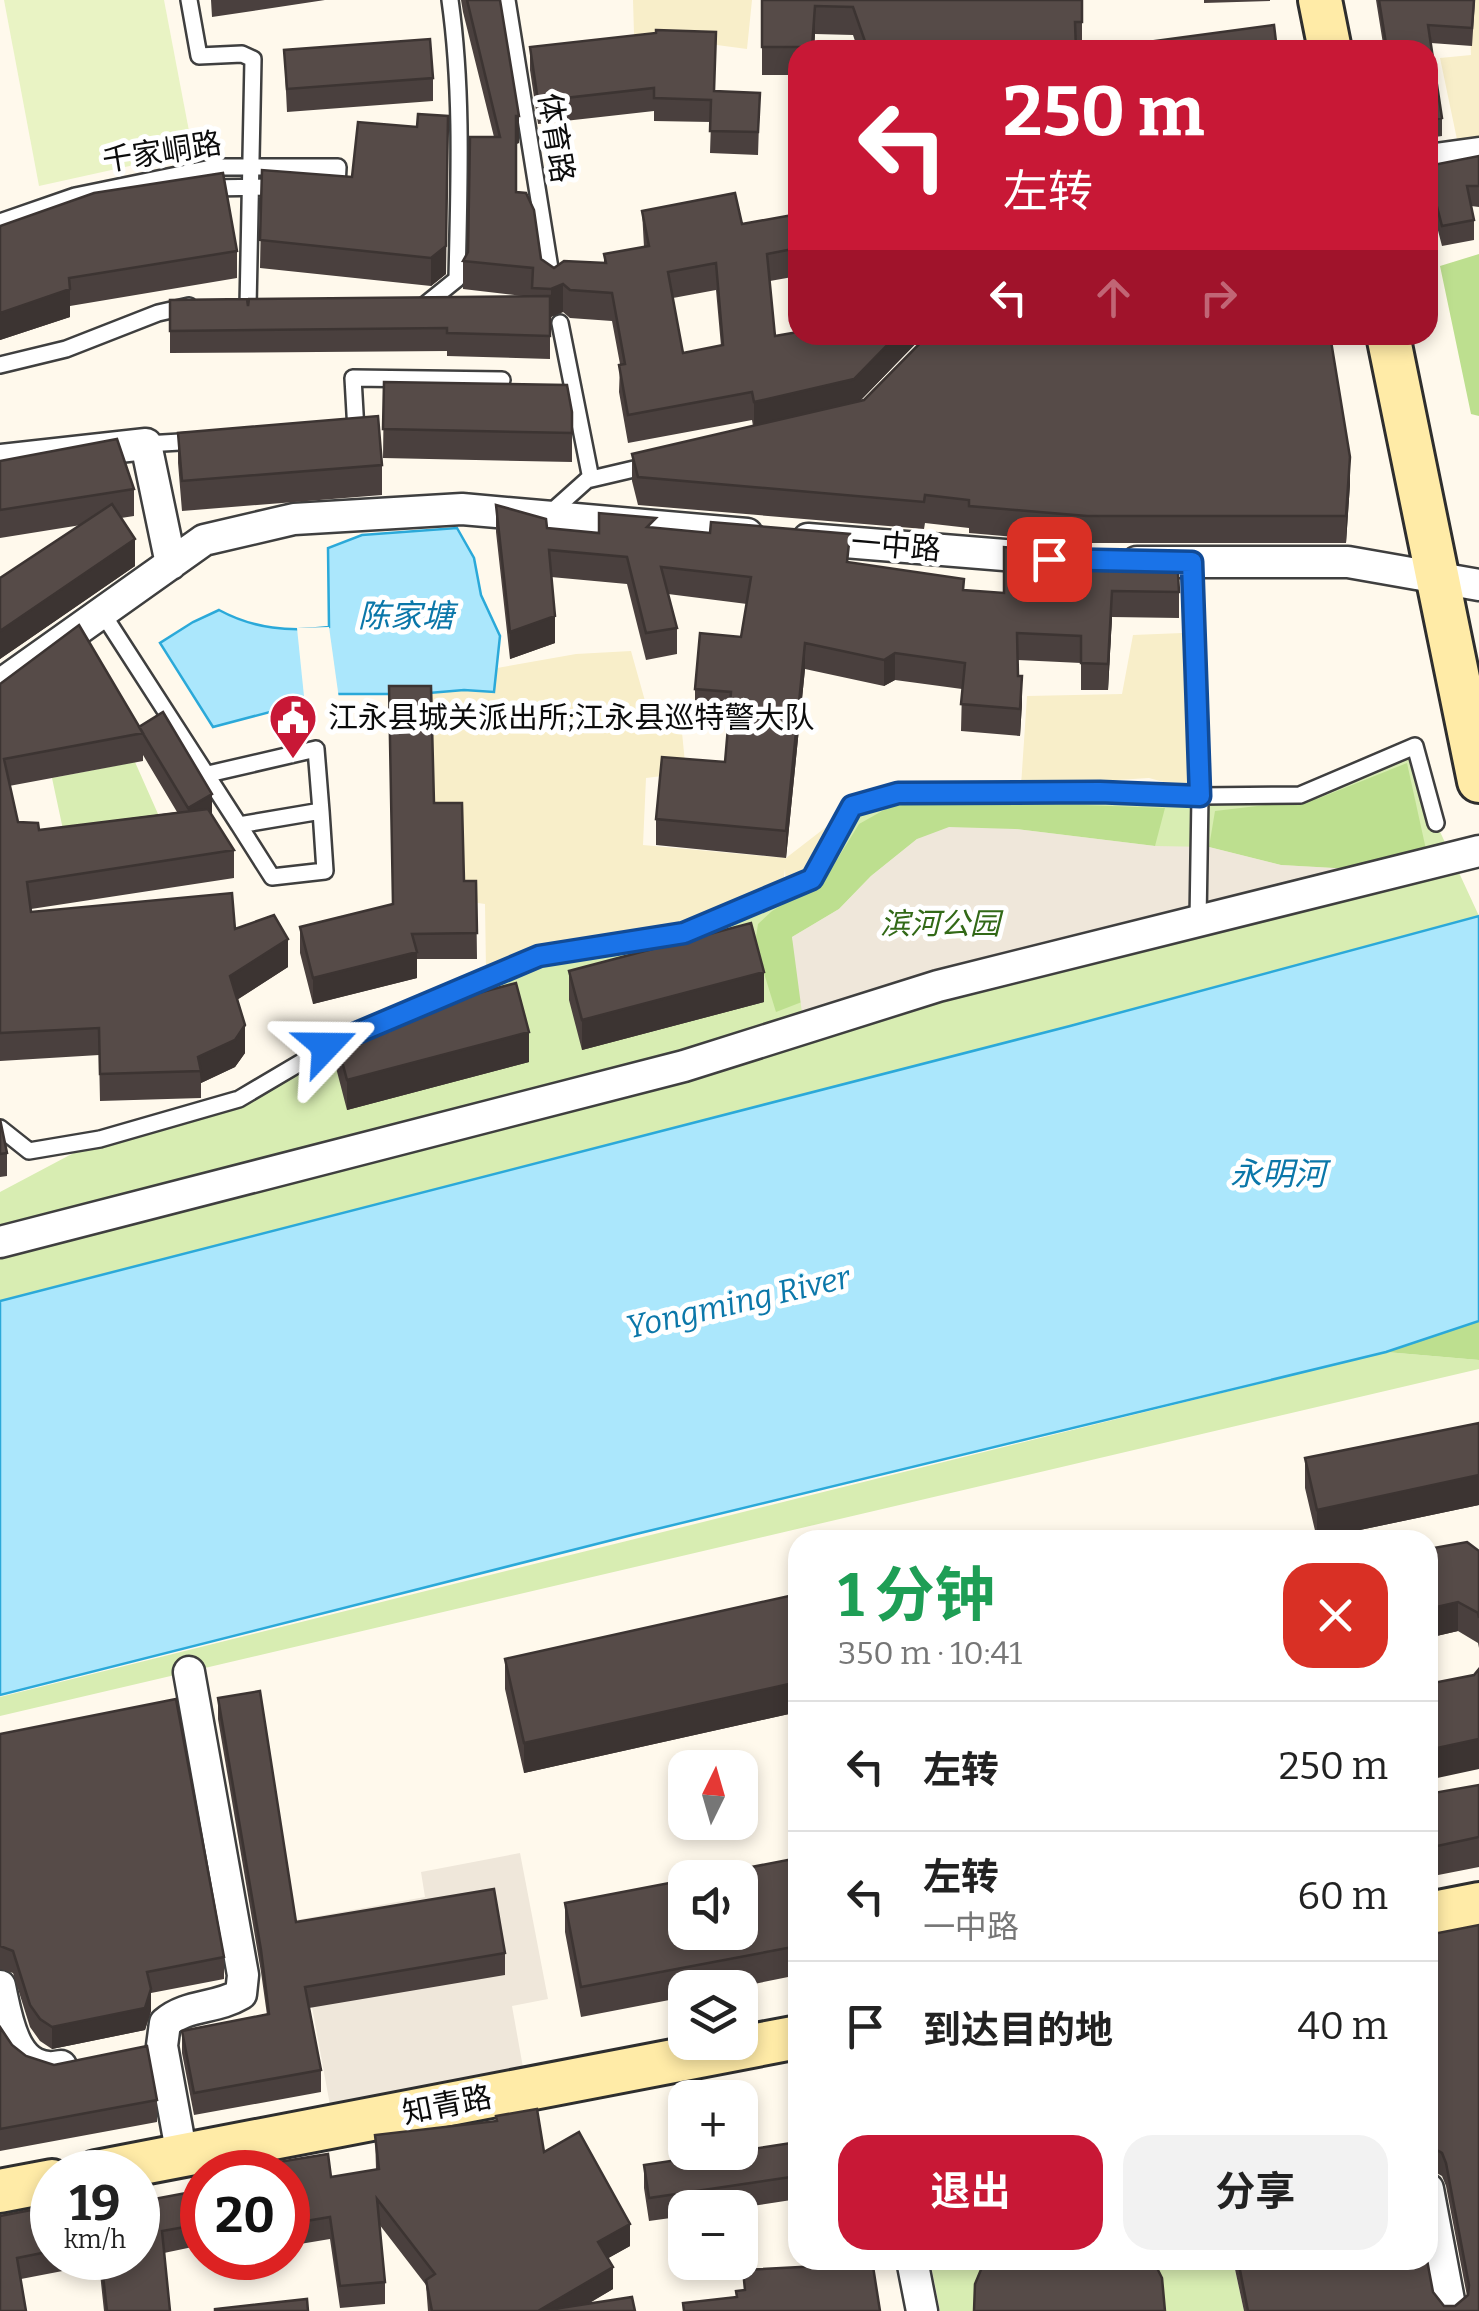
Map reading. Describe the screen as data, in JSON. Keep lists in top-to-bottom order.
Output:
{
  "streets": {
    "main road": ["知青路"],
    "street": ["一中路"],
    "lane": ["体育路", "千家峒路"]
  },
  "water": ["陈家塘", "永明河", "Yongming River"],
  "parks": ["滨河公园"],
  "places": {
    "public building": ["江永县城关派出所;江永县巡特警大队"]
  },
  "north": "top",
  "page": {
    "turn": ["250 m", "左转"],
    "heading": ["1 分钟", "350 m · 10:41"],
    "list": [
      {
        "name": "左转",
        "value": "250 m"
      },
      {
        "name": "左转",
        "note": "一中路",
        "value": "60 m"
      },
      {
        "name": "到达目的地",
        "value": "40 m"
      }
    ],
    "map_buttons": ["+", "−"],
    "buttons": ["退出", "分享"],
    "speed": "19 km/h",
    "limit": "20"
  }
}
